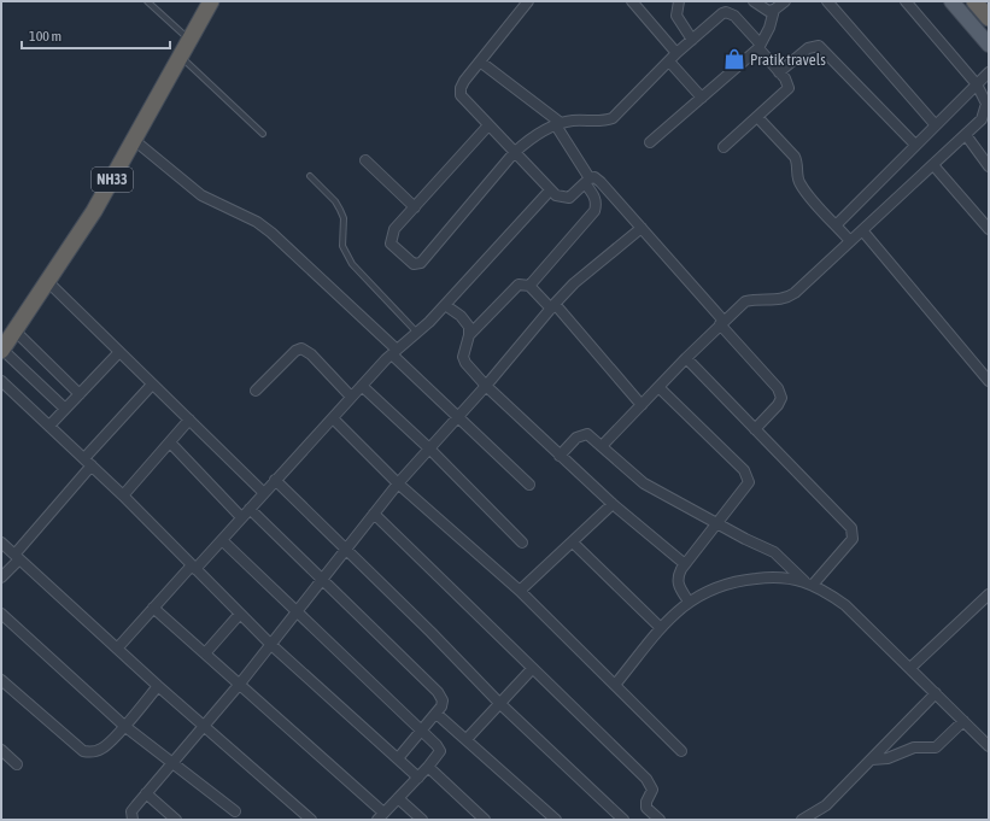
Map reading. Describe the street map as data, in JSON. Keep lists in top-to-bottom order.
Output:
{
  "streets": {
    "highway": ["NH33"]
  },
  "places": {
    "shop": ["Pratik travels"]
  },
  "scale_bar": "100 m"
}
